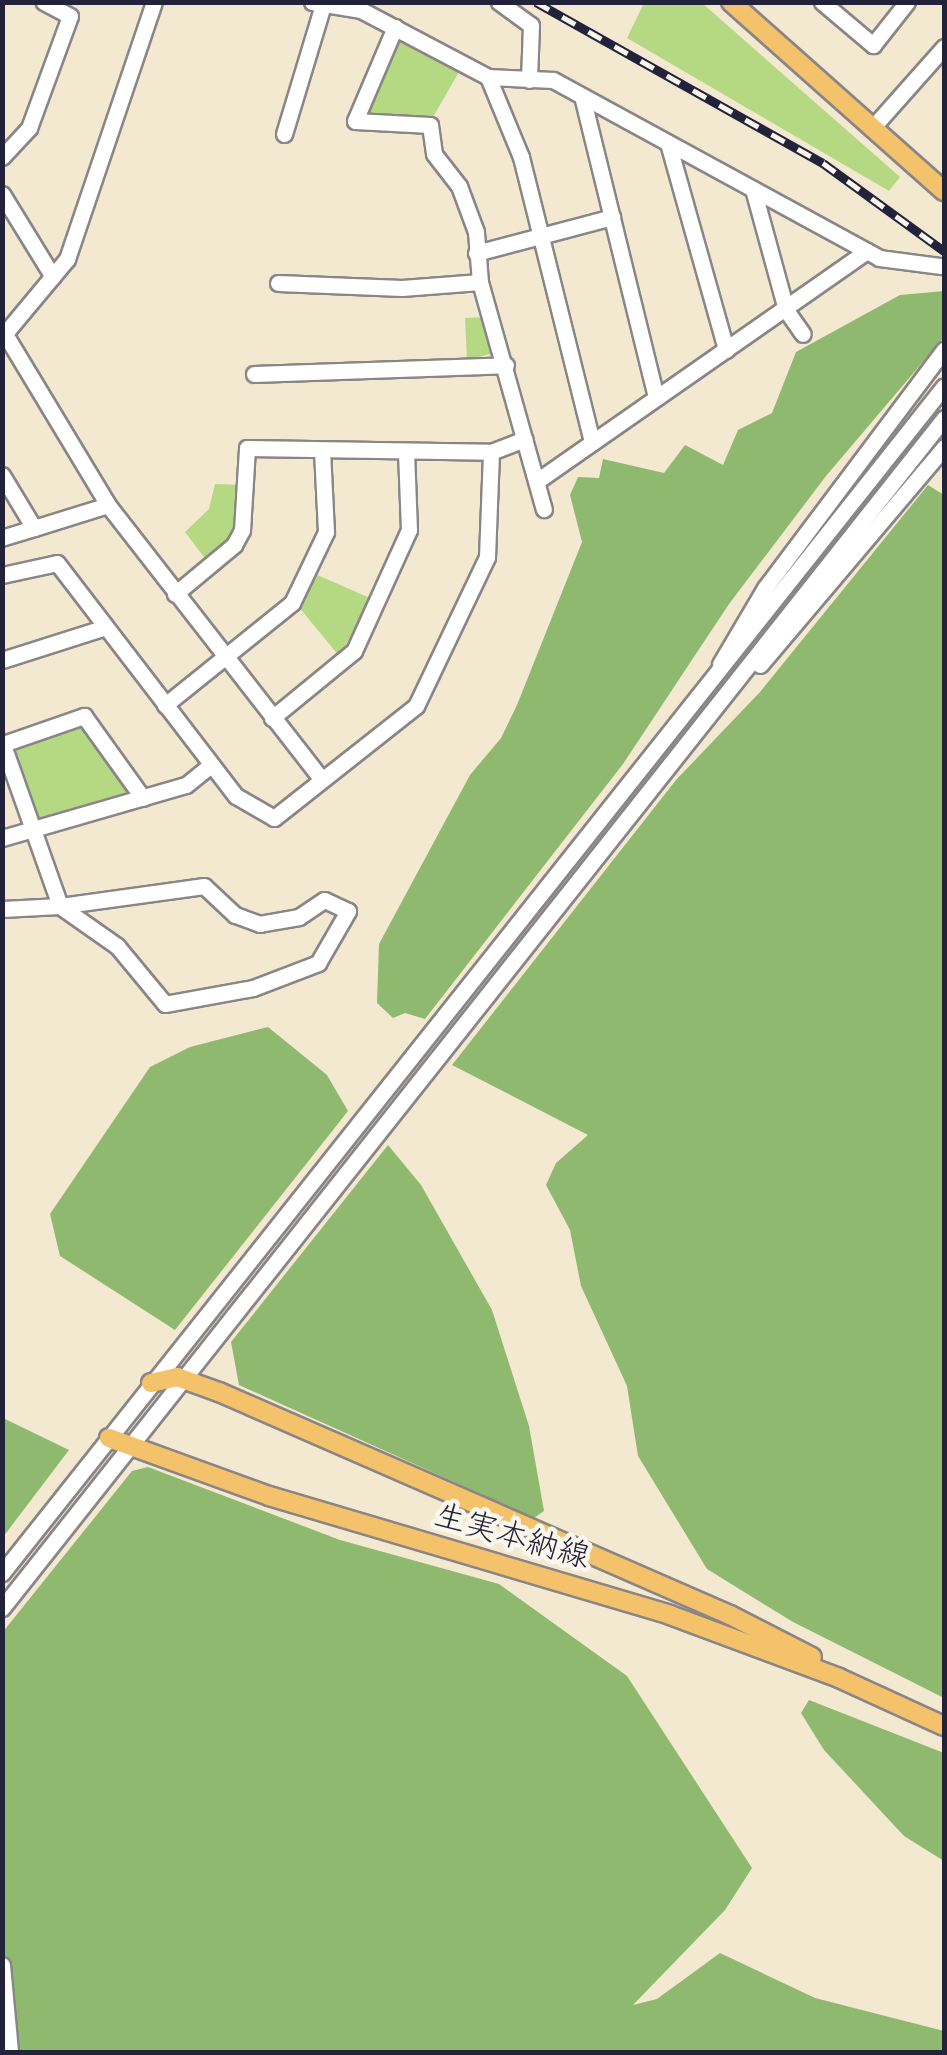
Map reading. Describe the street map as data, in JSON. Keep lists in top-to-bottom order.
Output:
{
  "streets": {
    "main road": ["生実本納線"]
  }
}
